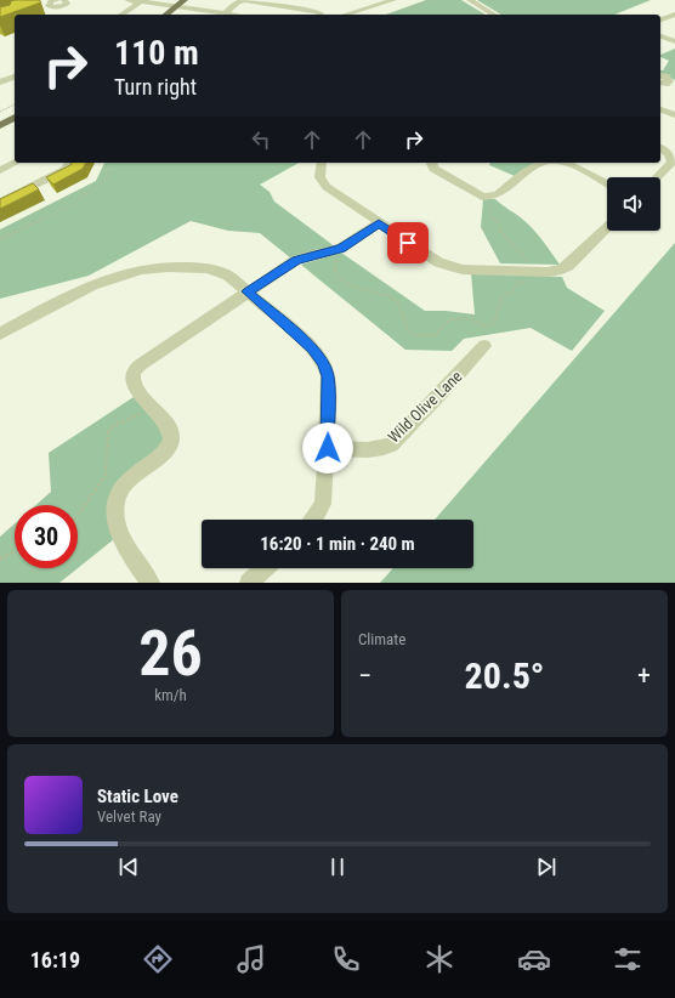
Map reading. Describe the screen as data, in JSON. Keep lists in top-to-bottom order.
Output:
{
  "streets": {
    "street": ["Wild Olive Lane"]
  },
  "page": {
    "turn": ["110 m", "Turn right"],
    "limit": "30",
    "trip": "16:20 · 1 min · 240 m",
    "tile": [
      ["26", "km/h"],
      "Climate"
    ],
    "heat": ["−", "20.5°", "+"],
    "song": ["Static Love", "Velvet Ray"],
    "tabs": "16:19"
  }
}
